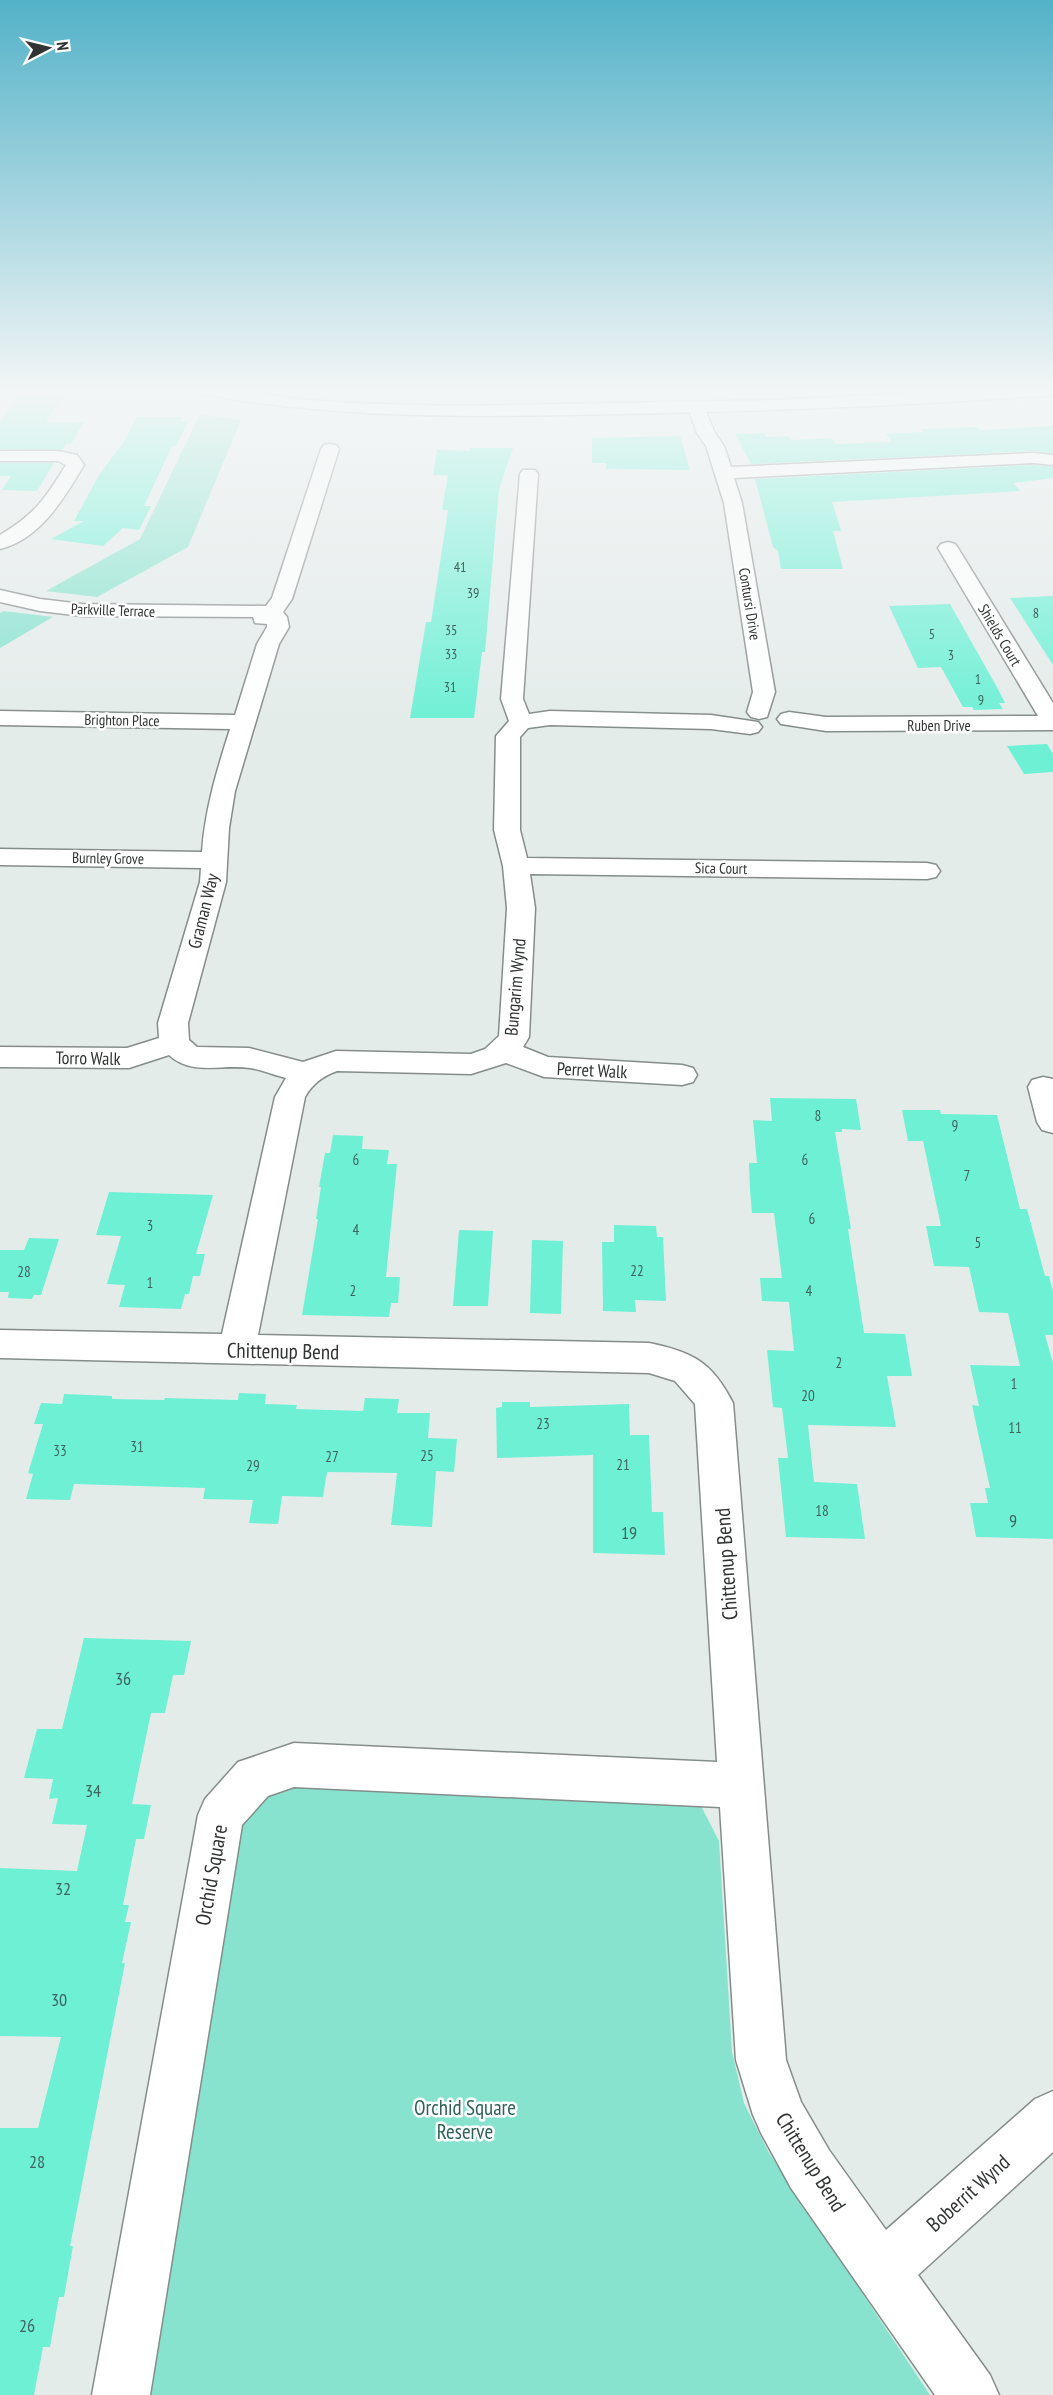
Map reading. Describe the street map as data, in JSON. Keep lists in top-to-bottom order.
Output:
{
  "streets": {
    "street": [
      "Contursi Drive",
      "Parkville Terrace",
      "Shields Court",
      "Brighton Place",
      "Ruben Drive",
      "Burnley Grove",
      "Sica Court",
      "Graman Way",
      "Bungarim Wynd",
      "Torro Walk",
      "Perret Walk",
      "Chittenup Bend",
      "Orchid Square",
      "Boberrit Wynd"
    ]
  },
  "crossings": [
    ["Contursi Drive", "Ruben Drive"],
    ["Parkville Terrace", "Graman Way"],
    ["Shields Court", "Ruben Drive"],
    ["Brighton Place", "Graman Way"],
    ["Ruben Drive", "Bungarim Wynd"],
    ["Burnley Grove", "Graman Way"],
    ["Sica Court", "Bungarim Wynd"],
    ["Graman Way", "Torro Walk"],
    ["Bungarim Wynd", "Perret Walk"],
    ["Chittenup Bend", "Orchid Square"],
    ["Chittenup Bend", "Boberrit Wynd"]
  ],
  "parks": ["Orchid Square Reserve"],
  "house_numbers": [
    "41",
    "39",
    "8",
    "35",
    "5",
    "33",
    "3",
    "1",
    "31",
    "9",
    "8",
    "9",
    "6",
    "6",
    "7",
    "6",
    "3",
    "4",
    "5",
    "22",
    "28",
    "1",
    "2",
    "4",
    "2",
    "1",
    "20",
    "23",
    "11",
    "31",
    "33",
    "25",
    "27",
    "21",
    "29",
    "18",
    "9",
    "19",
    "36",
    "34",
    "32",
    "30",
    "28",
    "26"
  ],
  "north": "right"
}
